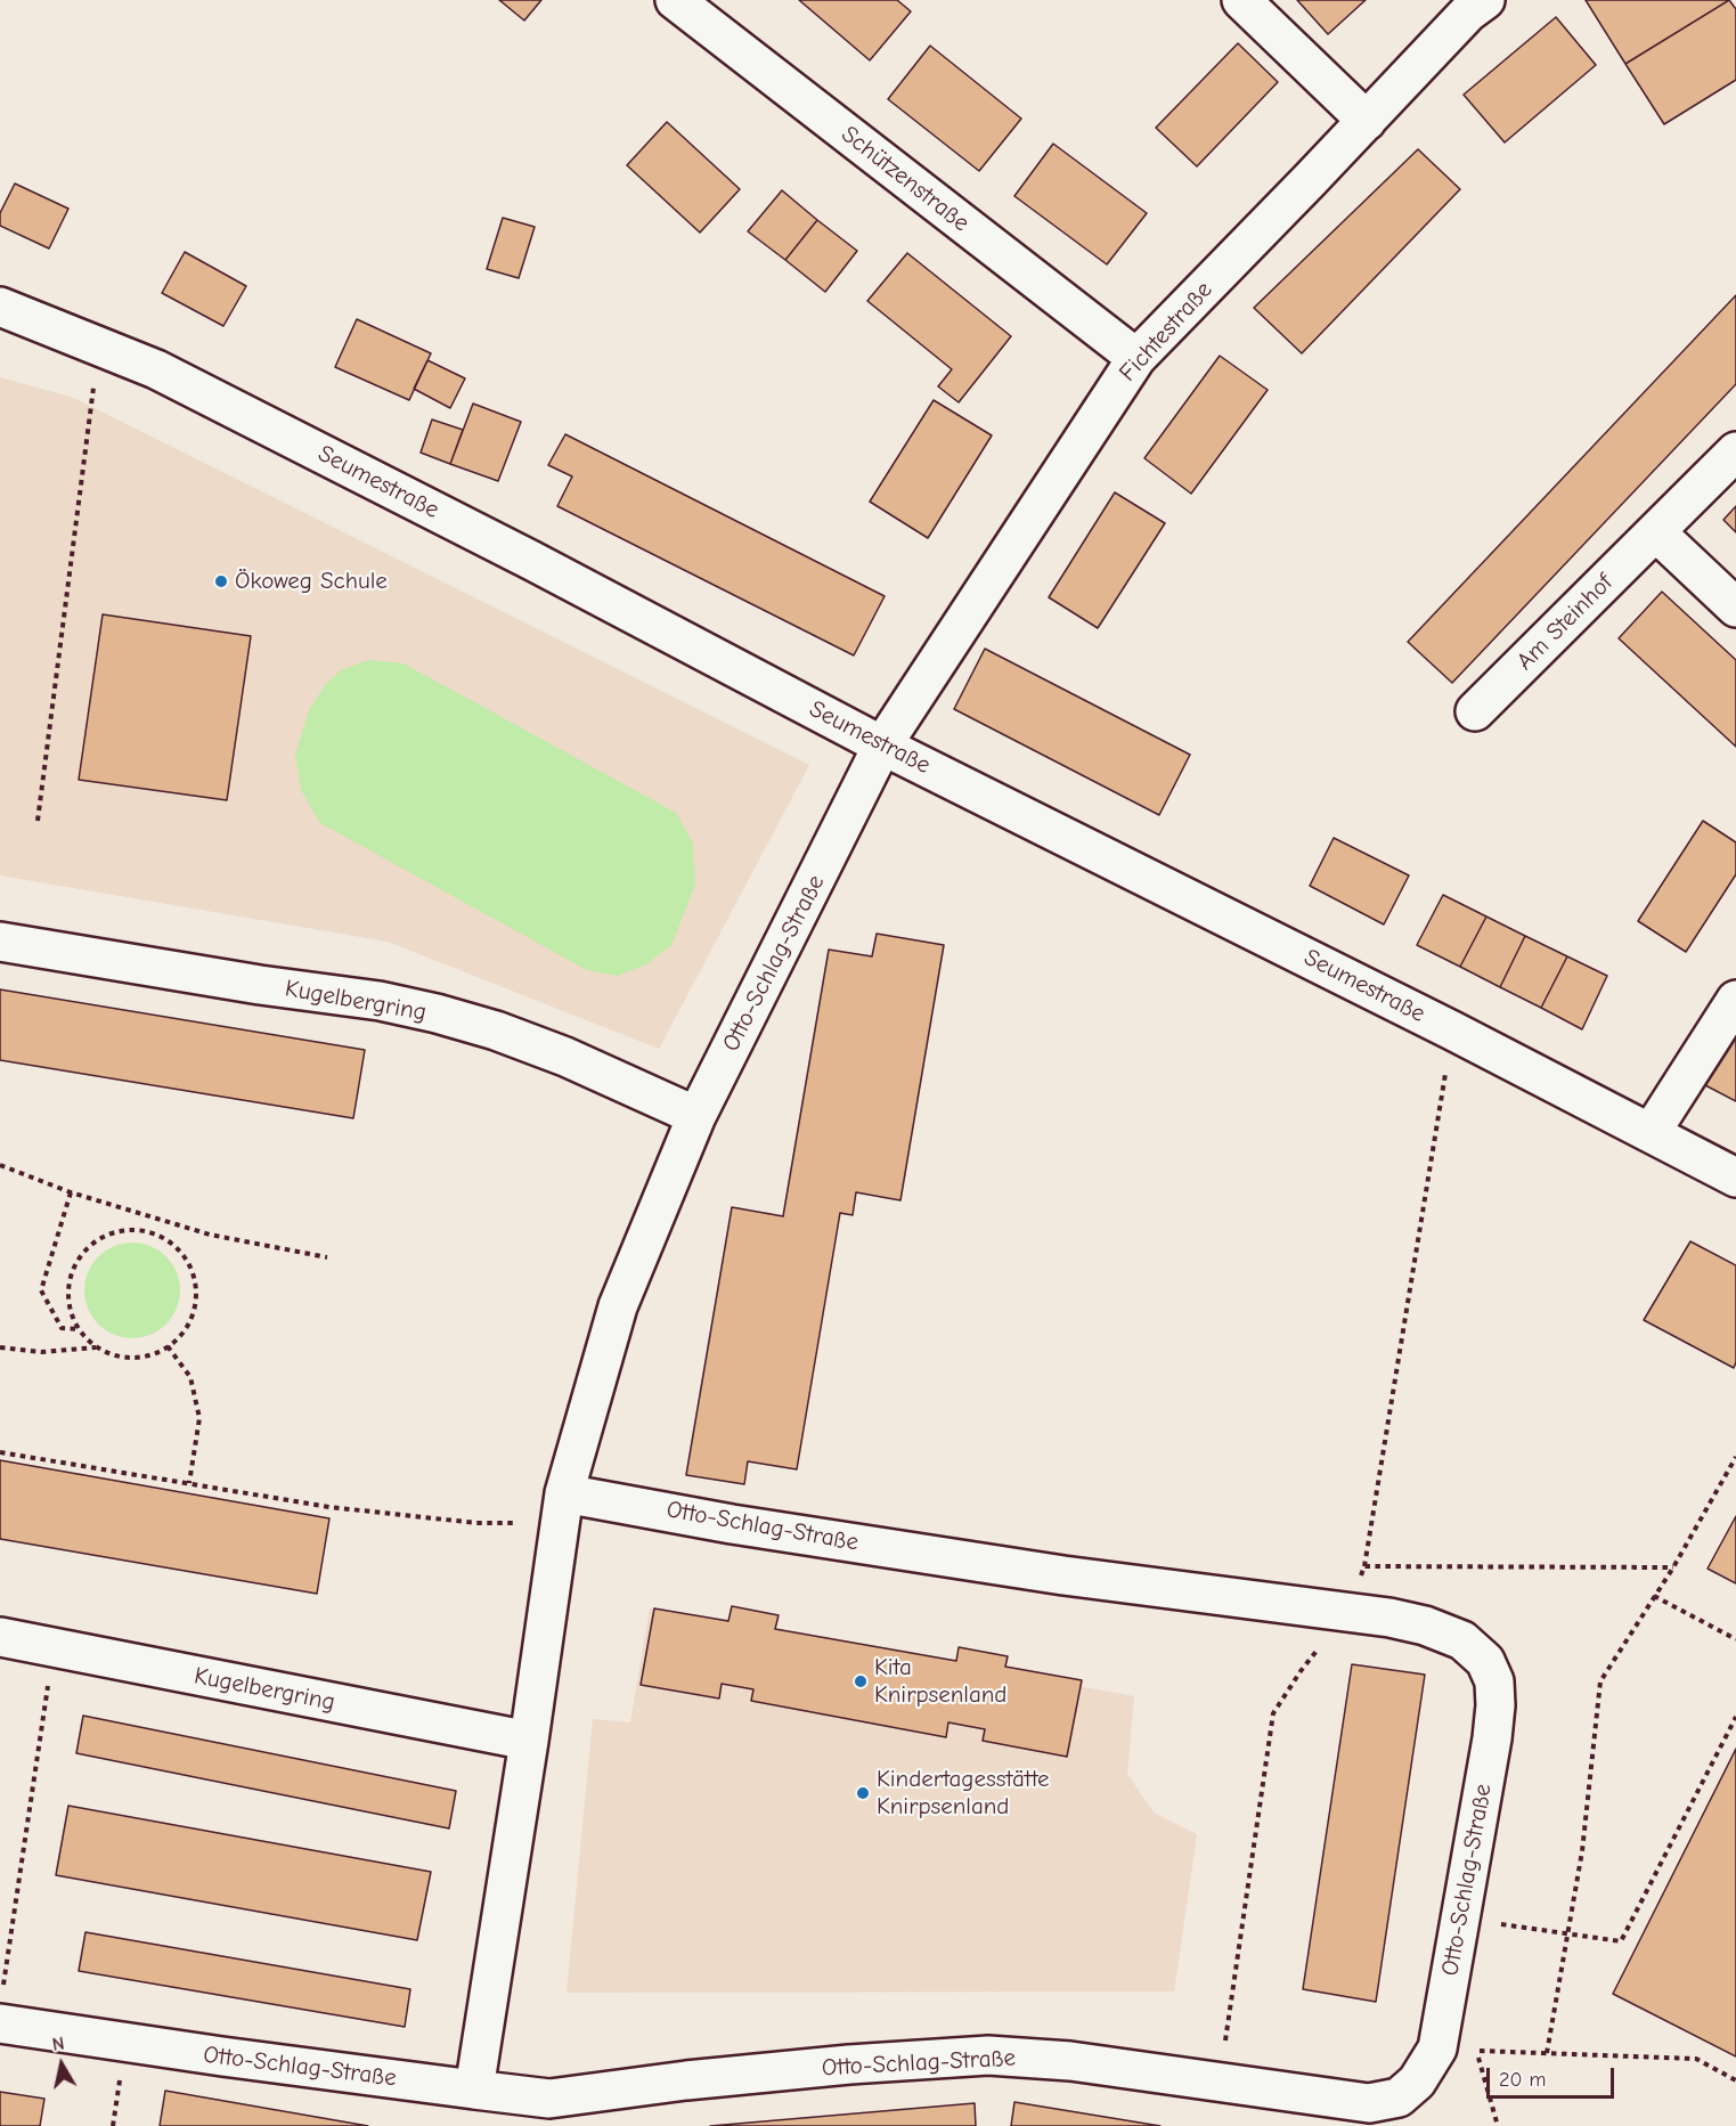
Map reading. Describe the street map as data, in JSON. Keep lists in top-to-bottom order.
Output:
{
  "streets": {
    "street": [
      "Schützenstraße",
      "Fichtestraße",
      "Seumestraße",
      "Am Steinhof",
      "Otto-Schlag-Straße",
      "Kugelbergring"
    ]
  },
  "crossings": [
    ["Schützenstraße", "Fichtestraße"],
    ["Fichtestraße", "Seumestraße"],
    ["Fichtestraße", "Otto-Schlag-Straße"],
    ["Seumestraße", "Otto-Schlag-Straße"],
    ["Otto-Schlag-Straße", "Kugelbergring"]
  ],
  "places": ["Ökoweg Schule", "Kita Knirpsenland", "Kindertagesstätte Knirpsenland"],
  "scale_bar": "20 m",
  "north": "top"
}
